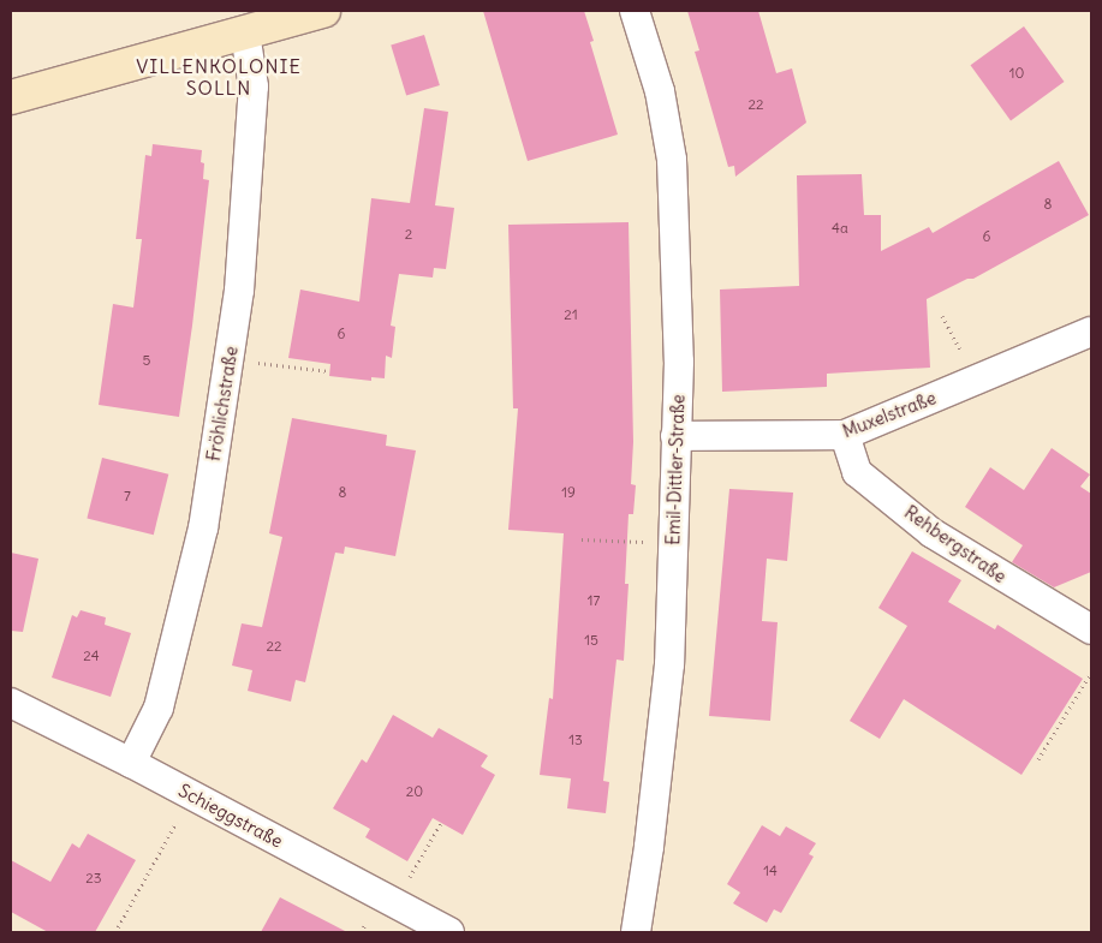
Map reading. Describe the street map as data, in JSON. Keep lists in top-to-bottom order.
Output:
{
  "streets": {
    "street": [
      "Fröhlichstraße",
      "Muxelstraße",
      "Emil-Dittler-Straße",
      "Rehbergstraße",
      "Schieggstraße"
    ]
  },
  "crossings": [
    ["Fröhlichstraße", "Schieggstraße"],
    ["Muxelstraße", "Emil-Dittler-Straße"],
    ["Muxelstraße", "Rehbergstraße"]
  ],
  "districts": ["VILLENKOLONIE SOLLN"],
  "house_numbers": [
    "10",
    "22",
    "8",
    "4a",
    "2",
    "6",
    "21",
    "6",
    "5",
    "8",
    "19",
    "7",
    "17",
    "15",
    "22",
    "24",
    "13",
    "20",
    "14",
    "23"
  ]
}
